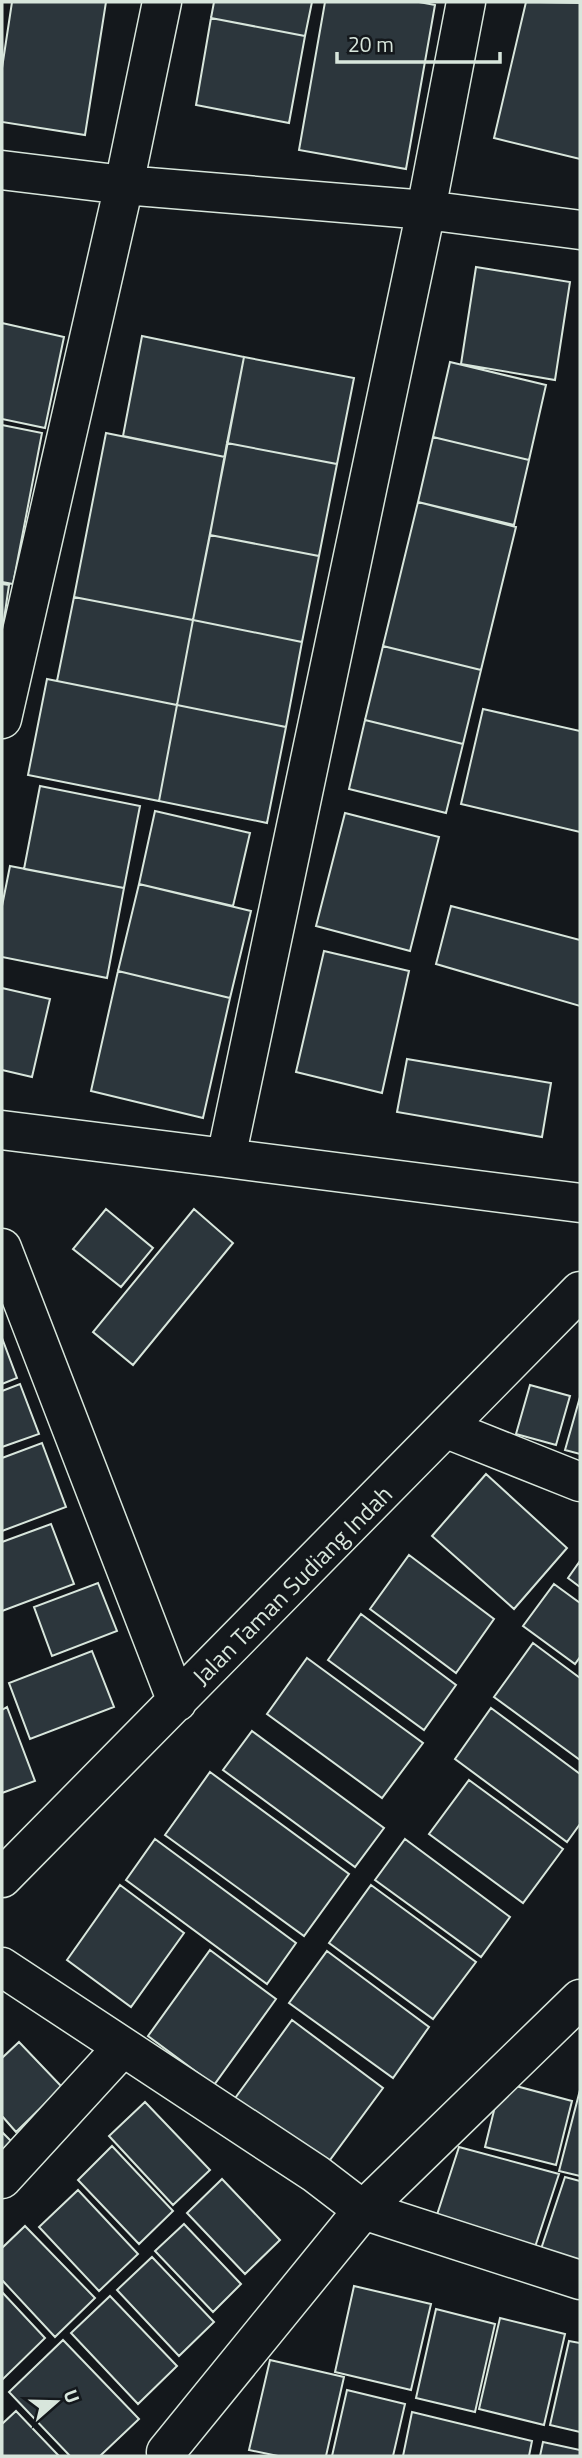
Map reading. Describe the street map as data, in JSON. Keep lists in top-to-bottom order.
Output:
{
  "streets": {
    "street": ["Jalan Taman Sudiang Indah"]
  },
  "scale_bar": "20 m",
  "north": "right"
}
